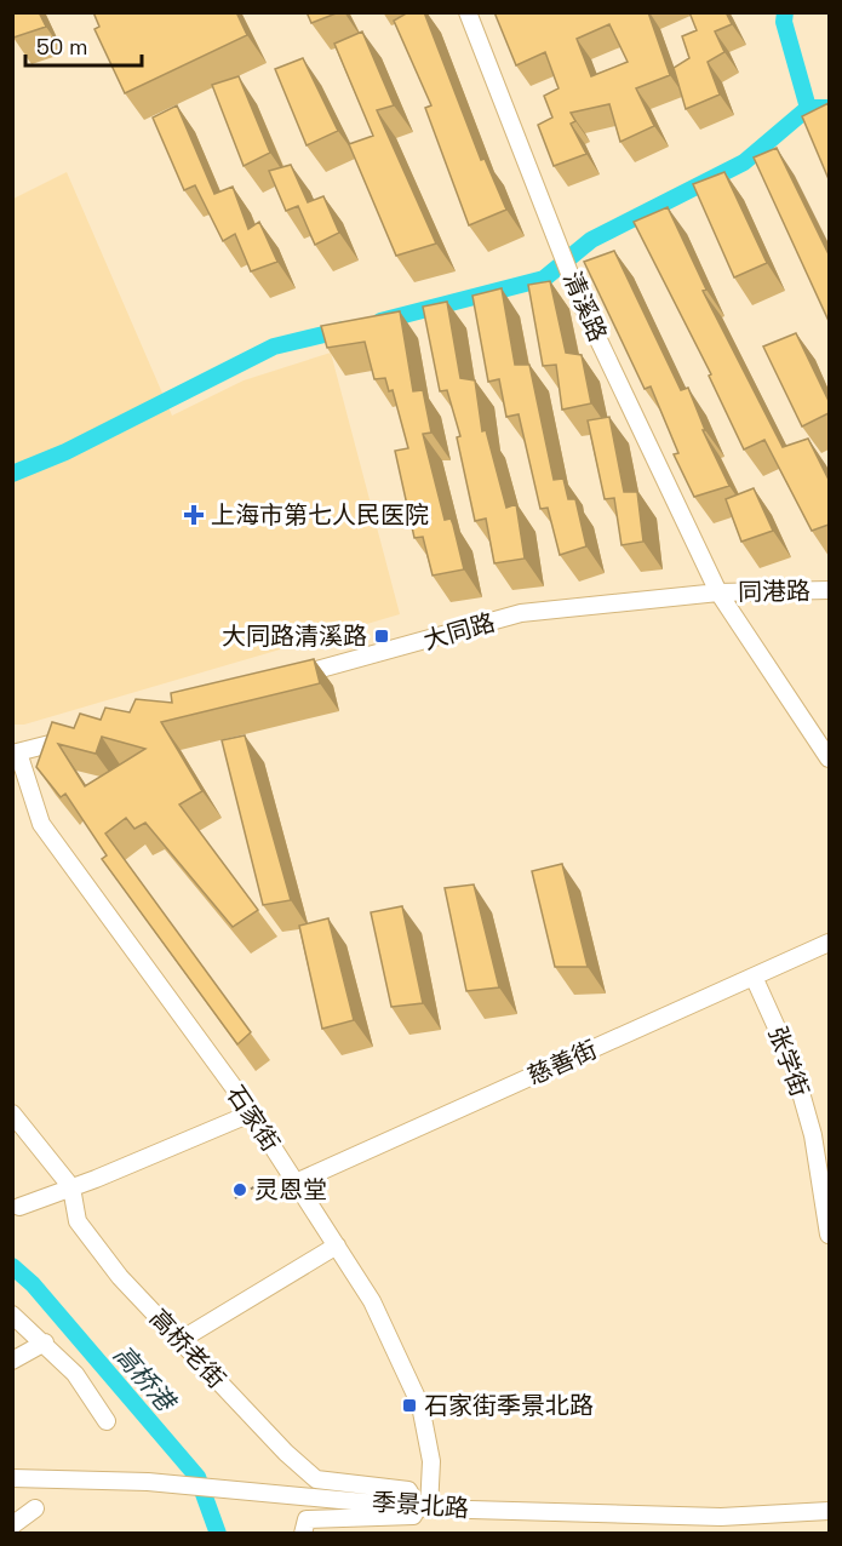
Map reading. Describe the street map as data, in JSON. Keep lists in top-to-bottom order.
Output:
{
  "streets": {
    "street": [
      "清溪路",
      "同港路",
      "大同路",
      "张学街",
      "慈善街",
      "石家街",
      "高桥老街",
      "季景北路"
    ]
  },
  "crossings": [
    ["清溪路", "同港路"],
    ["清溪路", "大同路"],
    ["同港路", "大同路"],
    ["张学街", "慈善街"],
    ["慈善街", "石家街"],
    ["石家街", "高桥老街"],
    ["石家街", "季景北路"],
    ["高桥老街", "季景北路"]
  ],
  "water": ["高桥港"],
  "places": {
    "health": ["上海市第七人民医院"],
    "transit": ["大同路清溪路", "石家街季景北路"],
    "other": ["灵恩堂"]
  },
  "scale_bar": "50 m"
}
